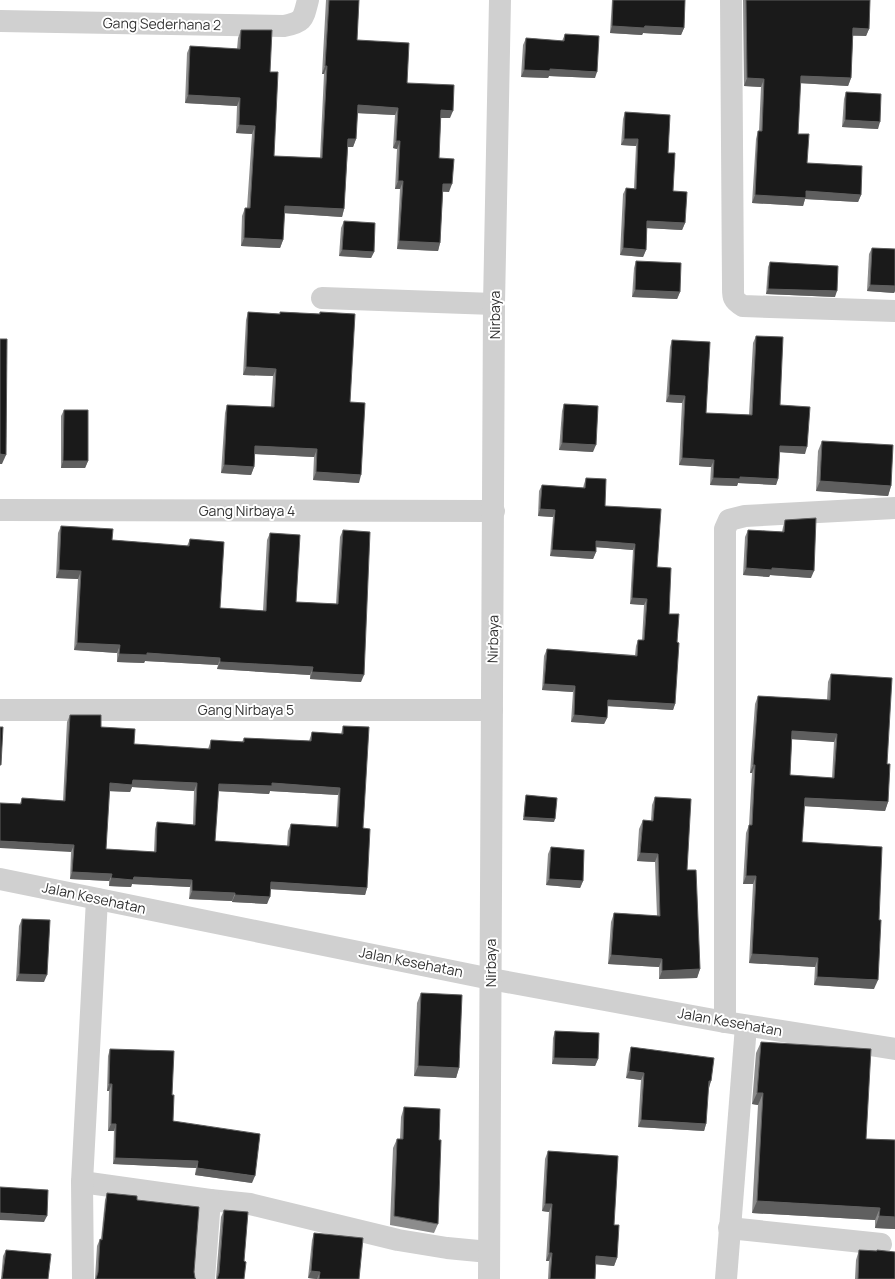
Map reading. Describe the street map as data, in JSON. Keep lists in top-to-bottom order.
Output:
{
  "streets": {
    "street": [
      "Gang Sederhana 2",
      "Nirbaya",
      "Gang Nirbaya 4",
      "Gang Nirbaya 5",
      "Jalan Kesehatan"
    ]
  },
  "crossings": [
    ["Nirbaya", "Gang Nirbaya 4"],
    ["Nirbaya", "Gang Nirbaya 5"],
    ["Nirbaya", "Jalan Kesehatan"]
  ]
}
